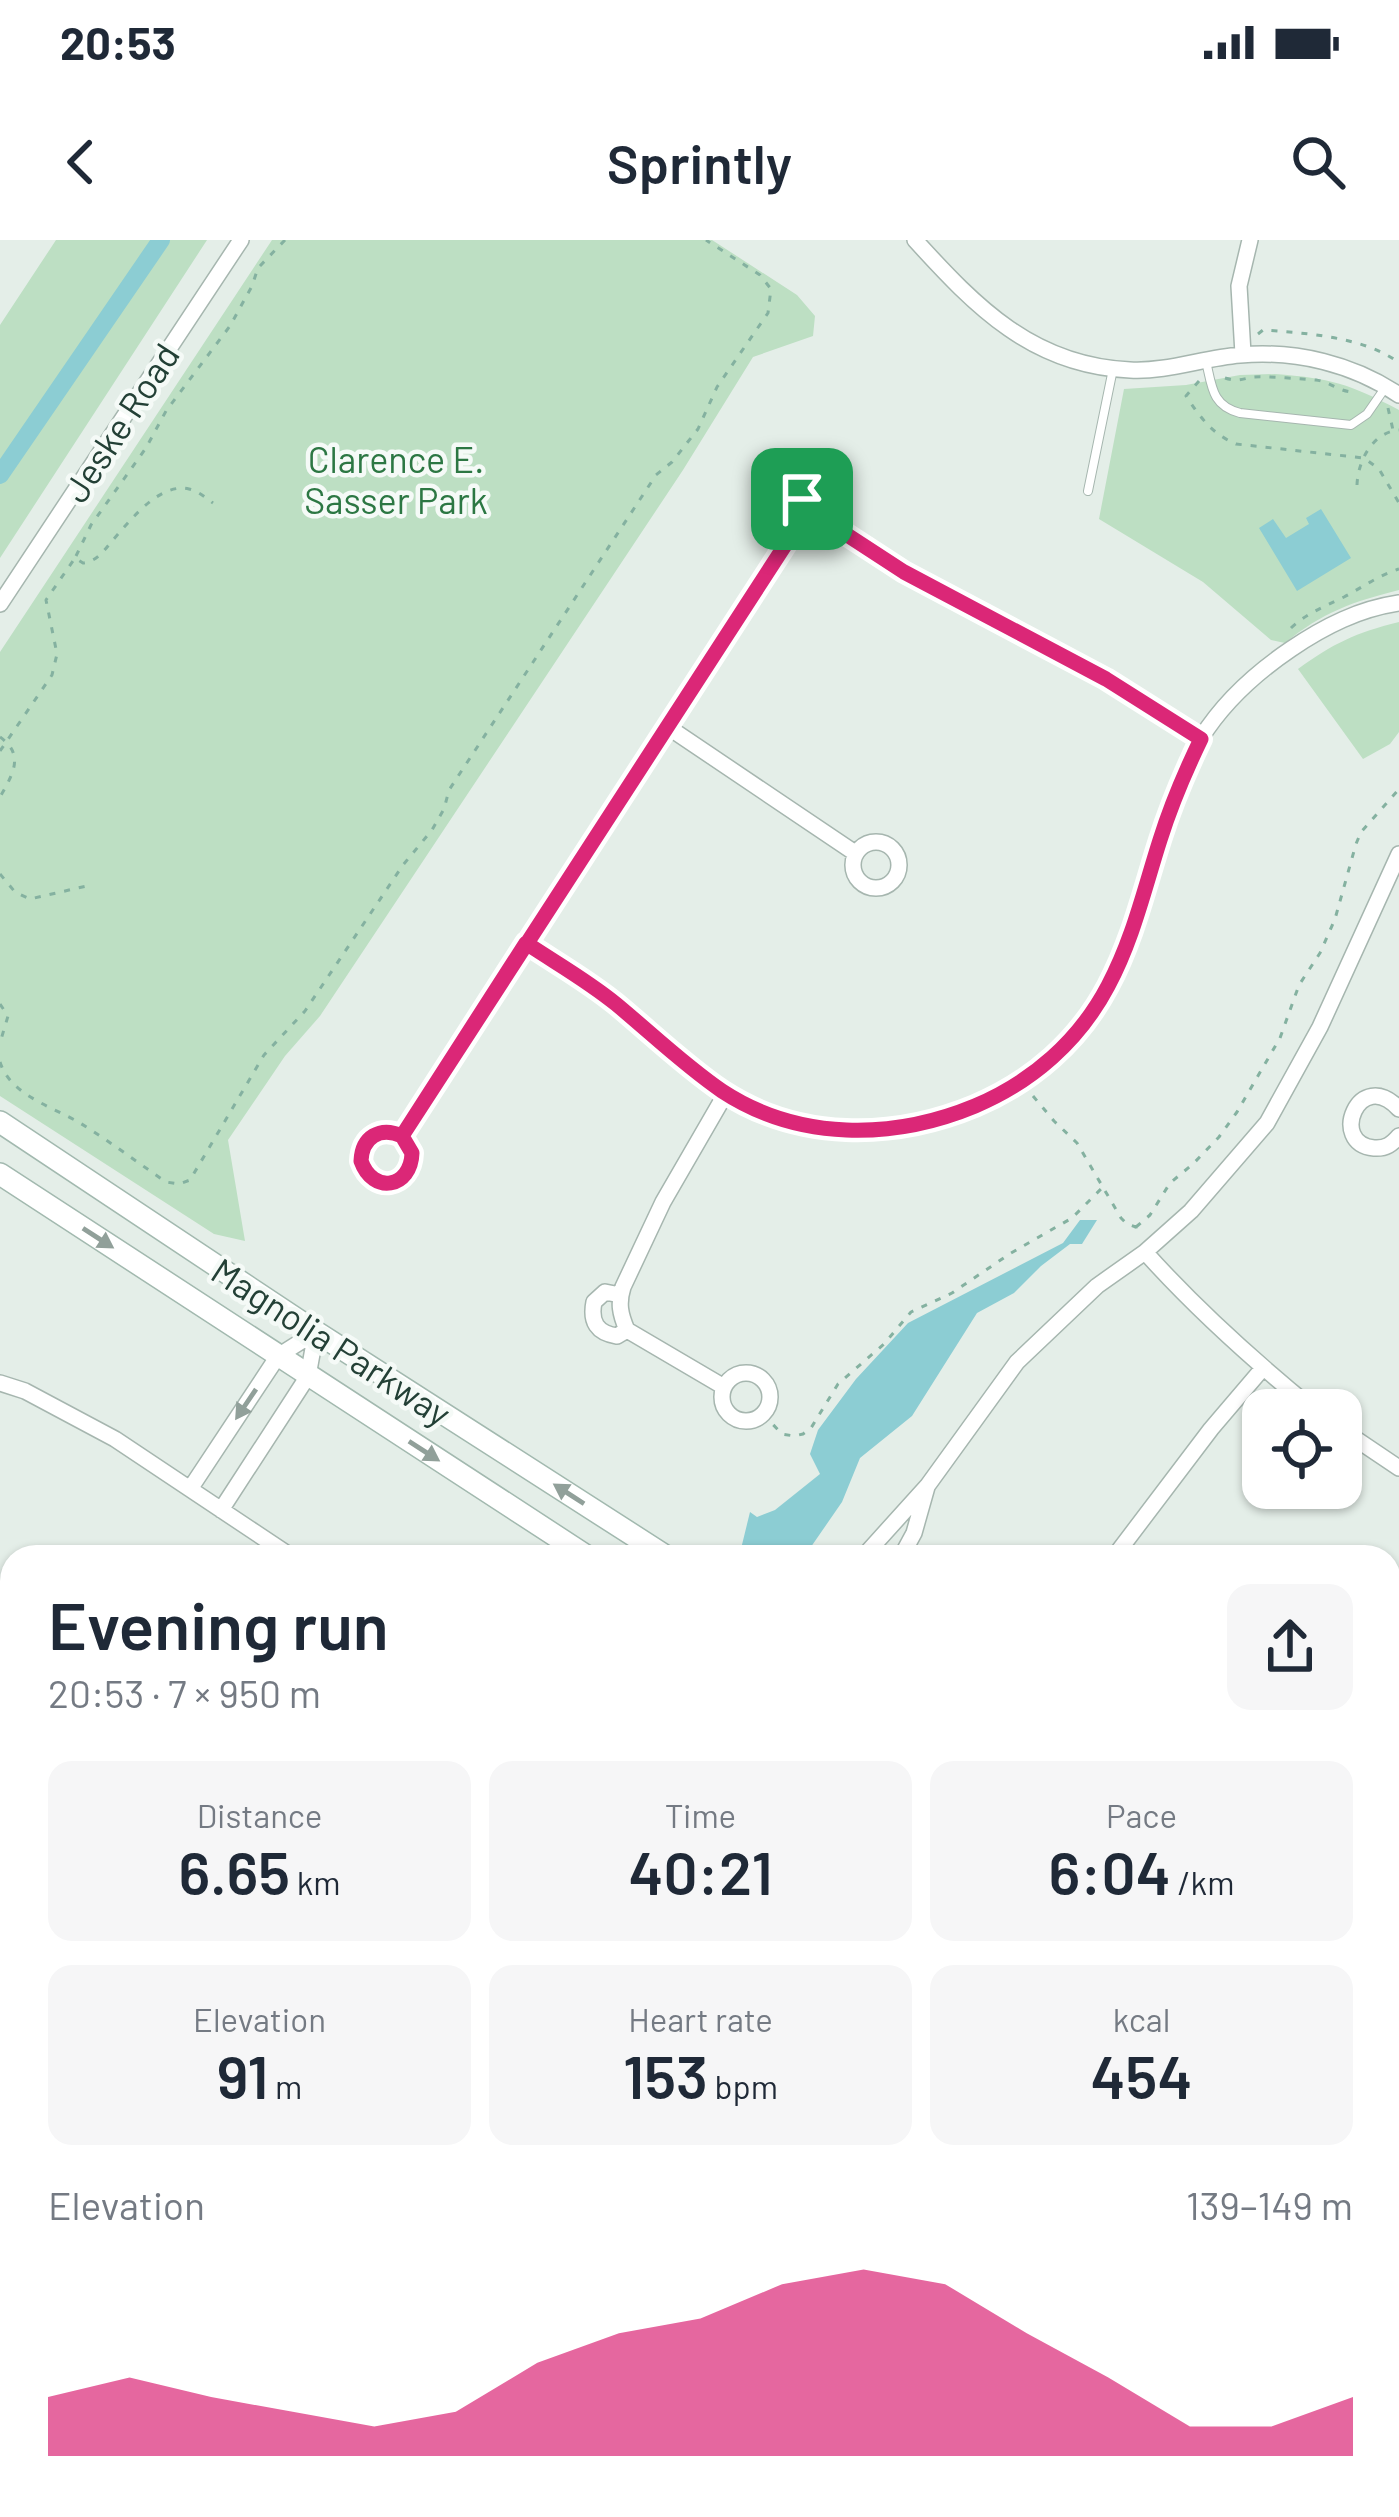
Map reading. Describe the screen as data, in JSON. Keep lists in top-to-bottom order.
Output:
{
  "streets": {
    "main road": ["Magnolia Parkway"],
    "street": ["Jeske Road"]
  },
  "parks": ["Clarence E. Sasser Park"],
  "page": {
    "status": "20:53",
    "header": "Sprintly",
    "heading": ["Evening run", "20:53 · 7 × 950 m"],
    "stats": [
      ["Distance", "6.65 km"],
      ["Time", "40:21"],
      ["Pace", "6:04 /km"],
      ["Elevation", "91 m"],
      ["Heart rate", "153 bpm"],
      ["kcal", "454"]
    ],
    "chart": ["Elevation", "139–149 m"]
  }
}
